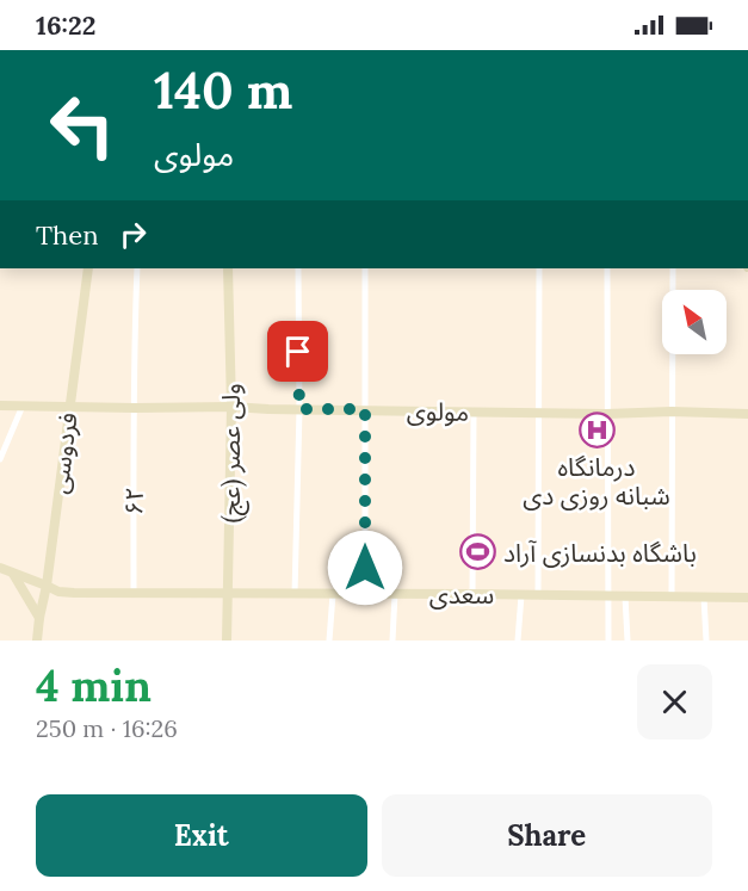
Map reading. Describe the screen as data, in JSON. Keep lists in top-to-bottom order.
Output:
{
  "streets": {
    "main road": [
      "مولوی",
      "فردوسی",
      "ولی عصر (عج)",
      "سعدی"
    ],
    "street": ["۶۲"]
  },
  "crossings": [
    ["مولوی", "فردوسی"],
    ["مولوی", "ولی عصر (عج)"],
    ["مولوی", "۶۲"],
    ["فردوسی", "سعدی"],
    ["ولی عصر (عج)", "سعدی"],
    ["۶۲", "سعدی"]
  ],
  "places": {
    "hospital": ["درمانگاه شبانه روزی دی"],
    "sports": ["باشگاه بدنسازى آراد"]
  },
  "north": "top left",
  "page": {
    "status": "16:22",
    "turn": ["140 m", "مولوی"],
    "then": "Then",
    "heading": ["4 min", "250 m · 16:26"],
    "buttons": ["Exit", "Share"]
  }
}
